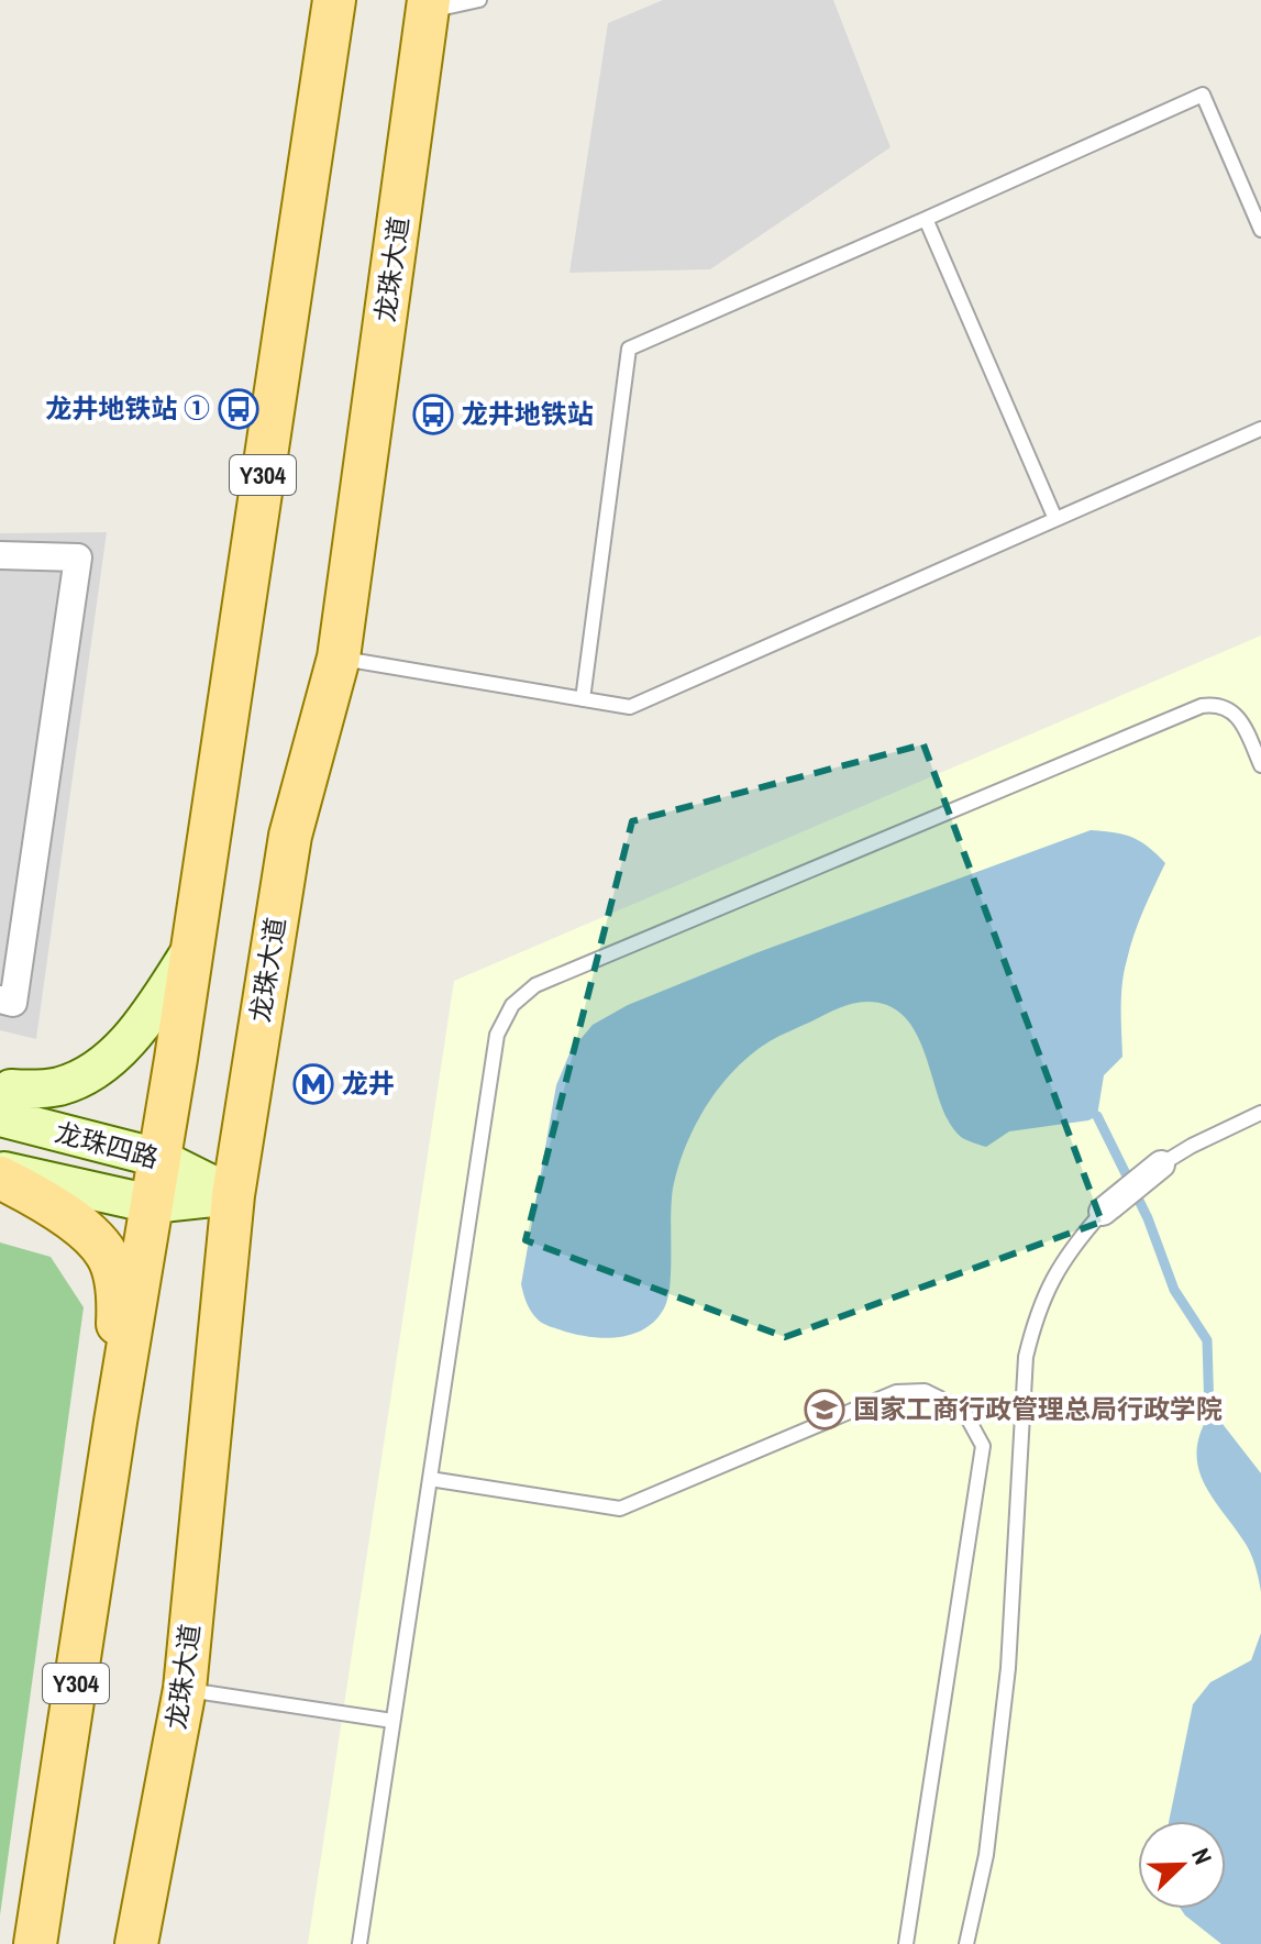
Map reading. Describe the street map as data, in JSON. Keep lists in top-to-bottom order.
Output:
{
  "streets": {
    "main road": ["龙珠大道", "Y304", "龙珠四路"]
  },
  "crossings": [
    ["龙珠大道", "龙珠四路"],
    ["Y304", "龙珠四路"]
  ],
  "places": {
    "bus stop": ["龙井地铁站 ①", "龙井地铁站"],
    "metro station": ["龙井"],
    "school or university": ["国家工商行政管理总局行政学院"]
  },
  "north": "top right"
}
